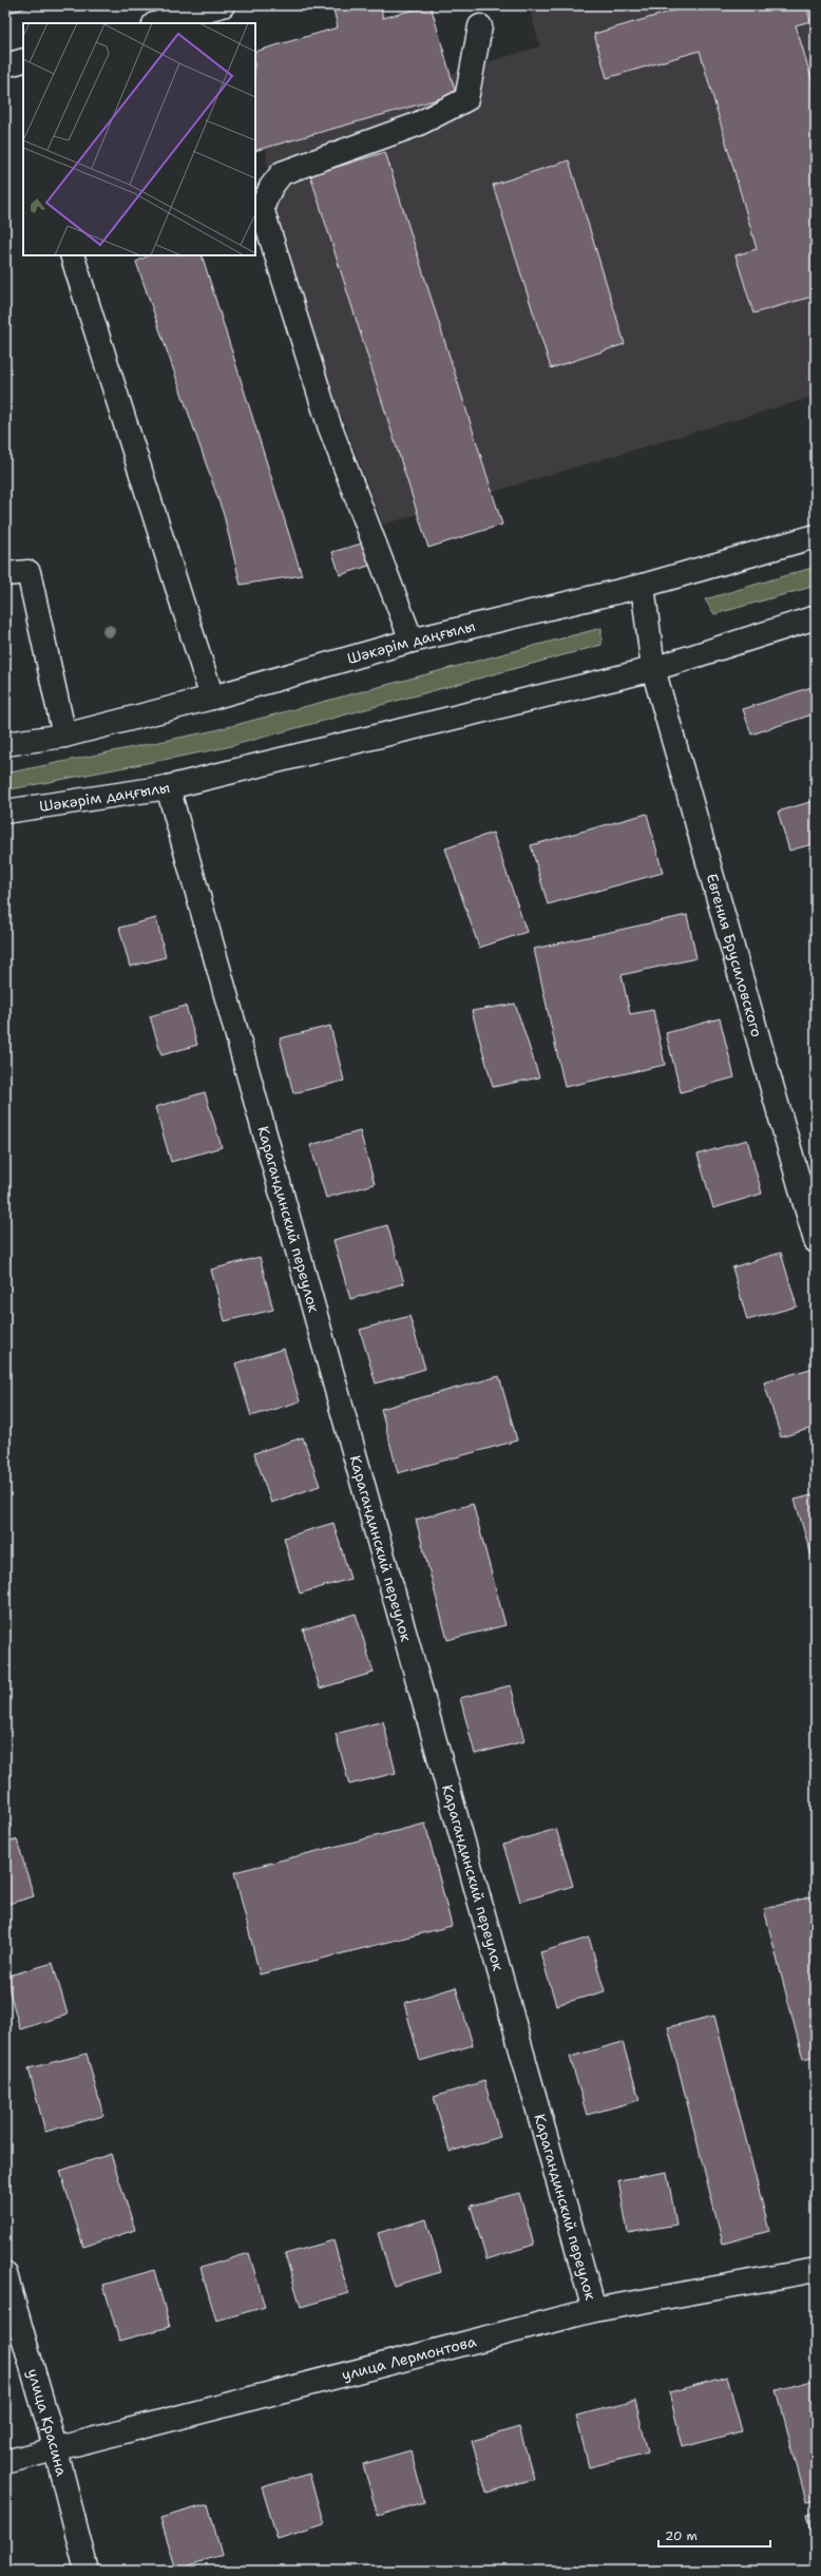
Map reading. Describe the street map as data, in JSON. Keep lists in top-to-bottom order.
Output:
{
  "streets": {
    "street": [
      "Шәкәрім даңғылы",
      "Евгения Брусиловского",
      "Карагандинский переулок",
      "улица Лермонтова",
      "улица Красина"
    ]
  },
  "crossings": [
    ["Шәкәрім даңғылы", "Евгения Брусиловского"],
    ["Шәкәрім даңғылы", "Карагандинский переулок"],
    ["Карагандинский переулок", "улица Лермонтова"],
    ["улица Лермонтова", "улица Красина"]
  ],
  "scale_bar": "20 m"
}
